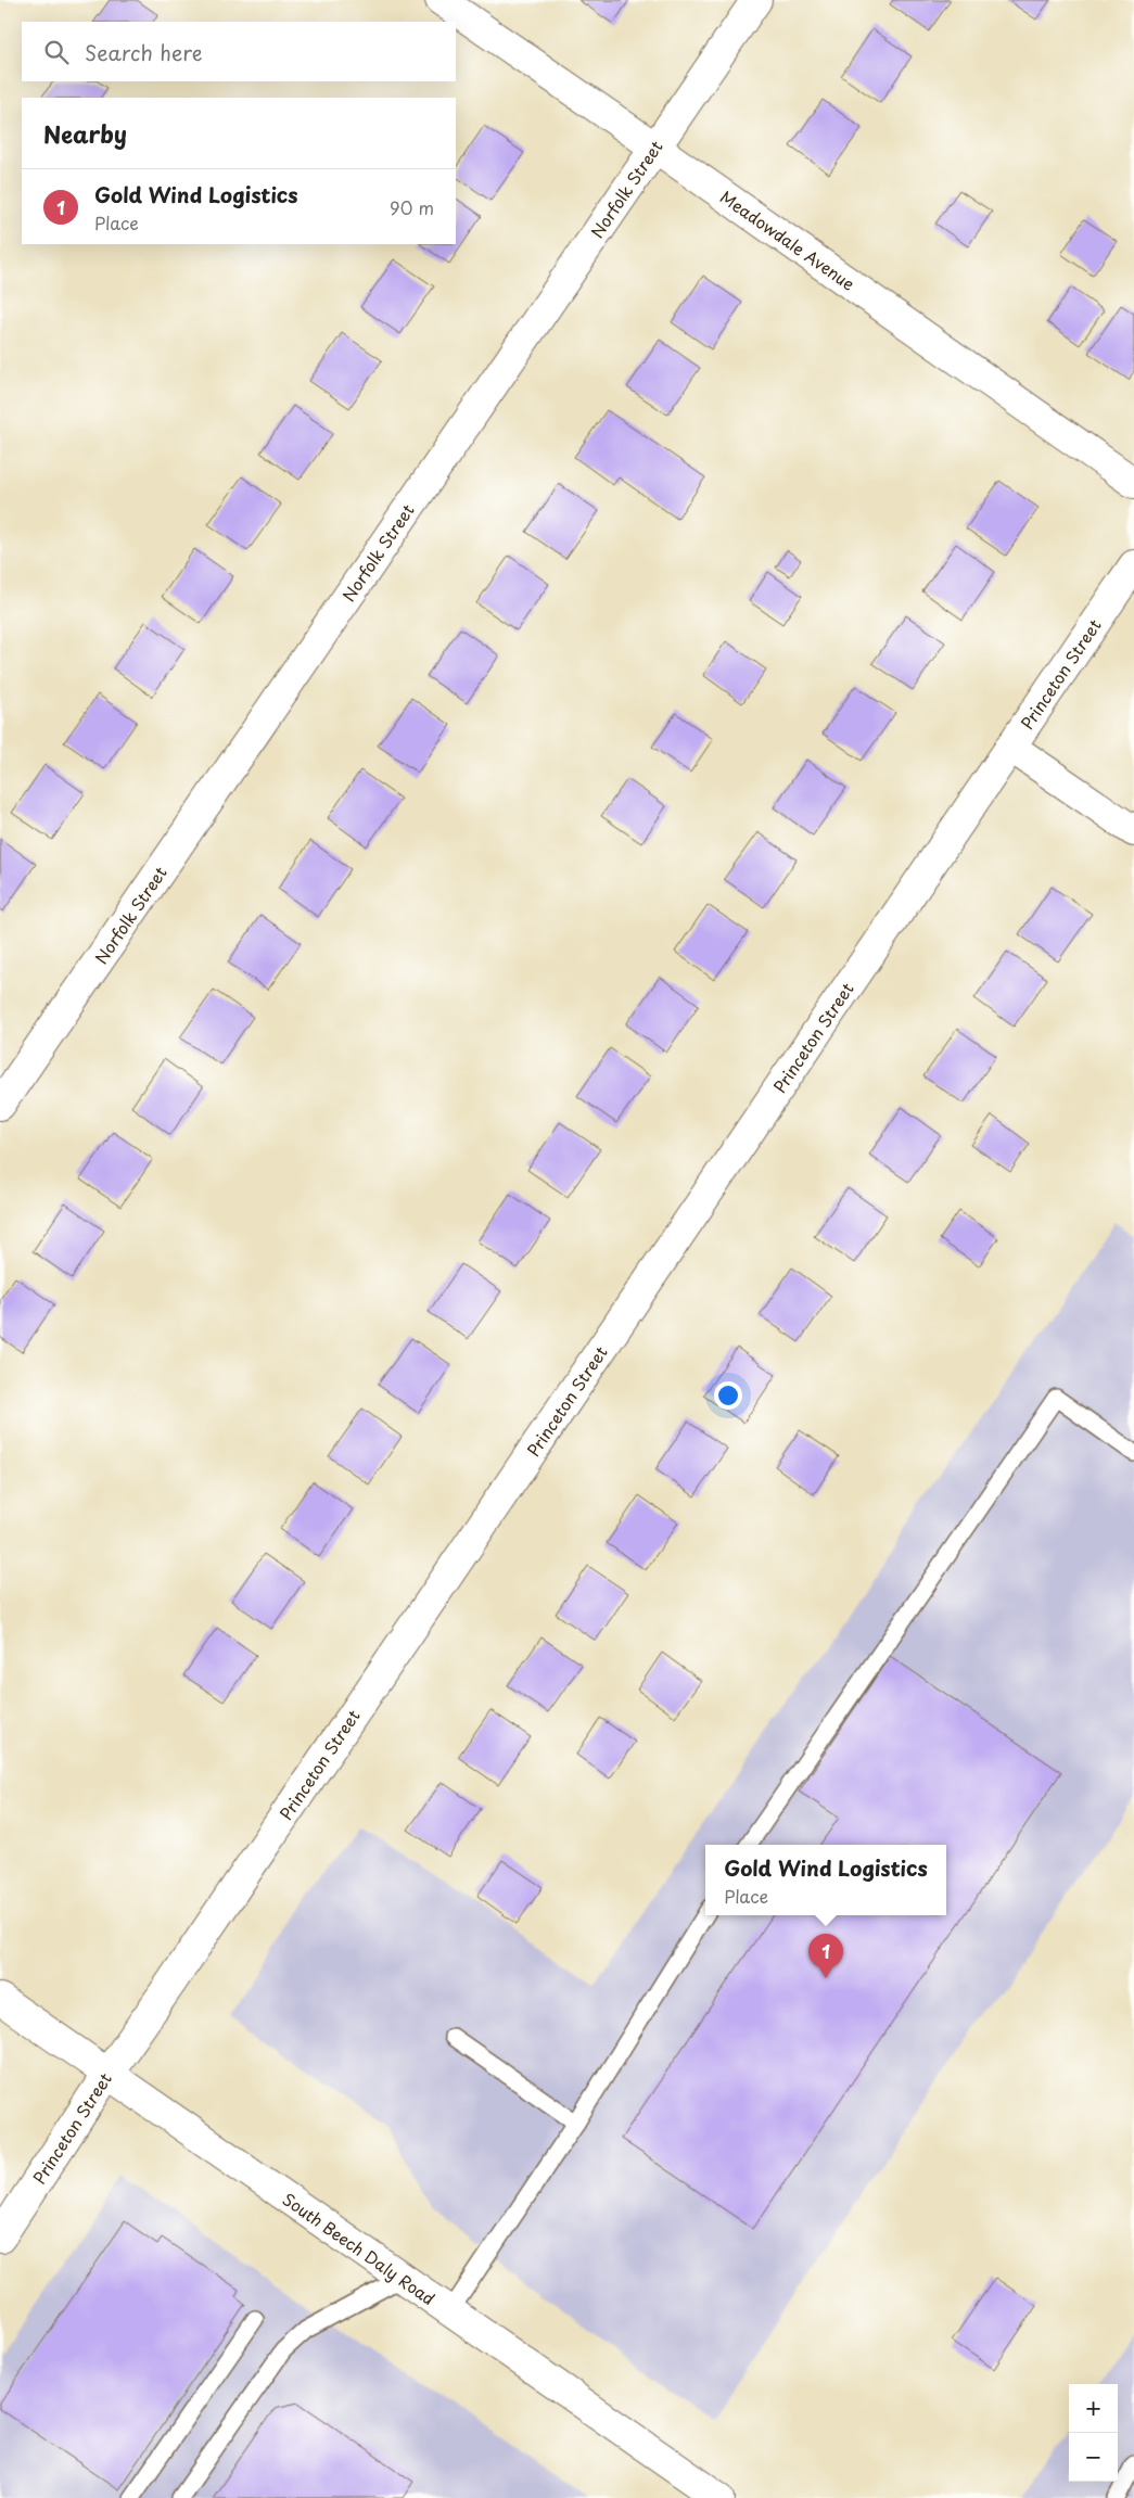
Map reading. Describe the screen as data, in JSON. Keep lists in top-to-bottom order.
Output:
{
  "streets": {
    "street": [
      "Norfolk Street",
      "Meadowdale Avenue",
      "Princeton Street",
      "South Beech Daly Road"
    ]
  },
  "crossings": [
    ["Norfolk Street", "Meadowdale Avenue"],
    ["Princeton Street", "South Beech Daly Road"]
  ],
  "page": {
    "search": "Search here",
    "heading": "Nearby",
    "list": [
      {
        "mark": "1",
        "name": "Gold Wind Logistics",
        "note": "Place",
        "value": "90 m"
      }
    ],
    "popup": ["Gold Wind Logistics", "Place"],
    "pins": "1",
    "map_buttons": ["+", "−"]
  }
}
